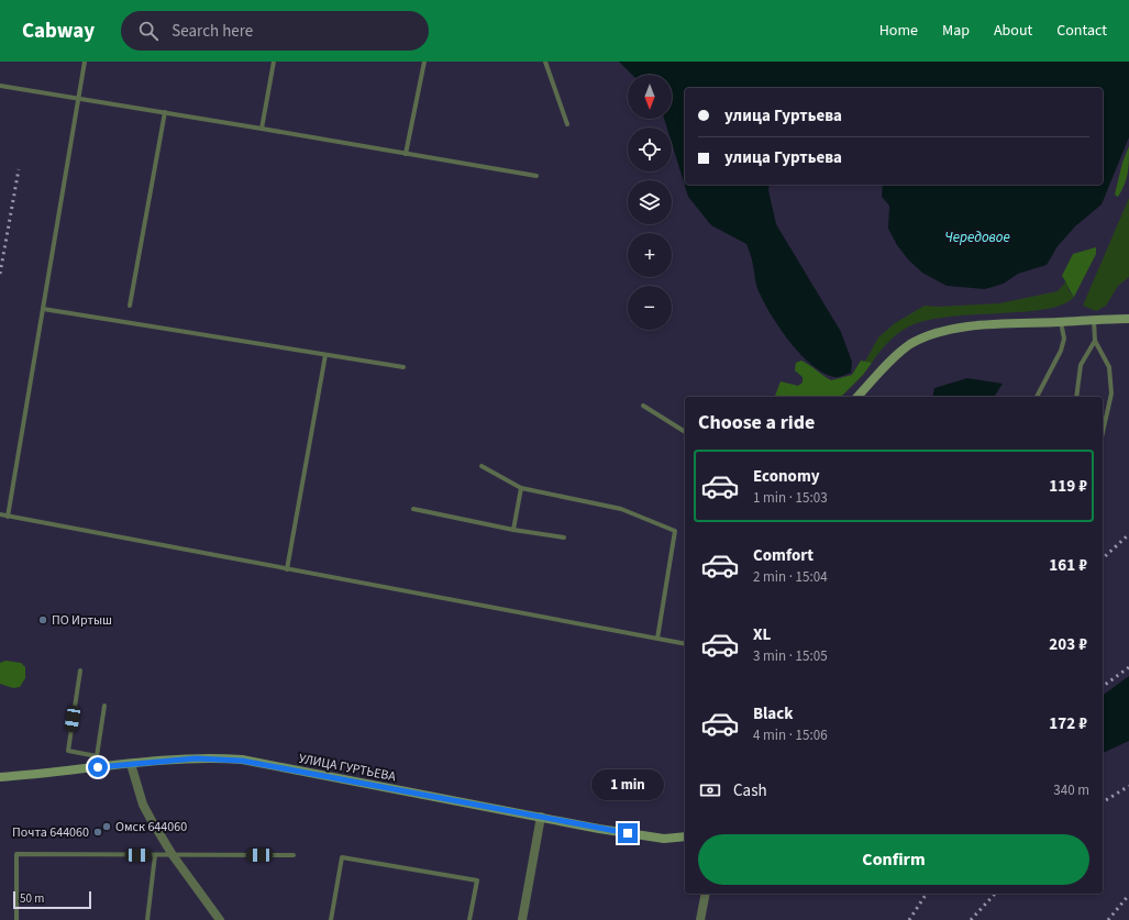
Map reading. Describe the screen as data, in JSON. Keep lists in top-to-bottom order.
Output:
{
  "streets": {
    "main road": ["УЛИЦА ГУРТЬЕВА"]
  },
  "water": ["Чередовое"],
  "places": ["ПО Иртыш", "Омск 644060", "Почта 644060"],
  "scale_bar": "50 m",
  "north": "bottom",
  "page": {
    "header": "Cabway",
    "search": "Search here",
    "nav": [
      "Home",
      "Map",
      "About",
      "Contact"
    ],
    "map_buttons": ["+", "−"],
    "banner": ["улица Гуртьева", "улица Гуртьева"],
    "heading": "Choose a ride",
    "list": [
      {
        "name": "Economy",
        "note": "1 min · 15:03",
        "value": "119 ₽"
      },
      {
        "name": "Comfort",
        "note": "2 min · 15:04",
        "value": "161 ₽"
      },
      {
        "name": "XL",
        "note": "3 min · 15:05",
        "value": "203 ₽"
      },
      {
        "name": "Black",
        "note": "4 min · 15:06",
        "value": "172 ₽"
      }
    ],
    "pay": ["Cash", "340 m"],
    "bubble": "1 min",
    "buttons": "Confirm",
    "scale": "50 m"
  }
}
